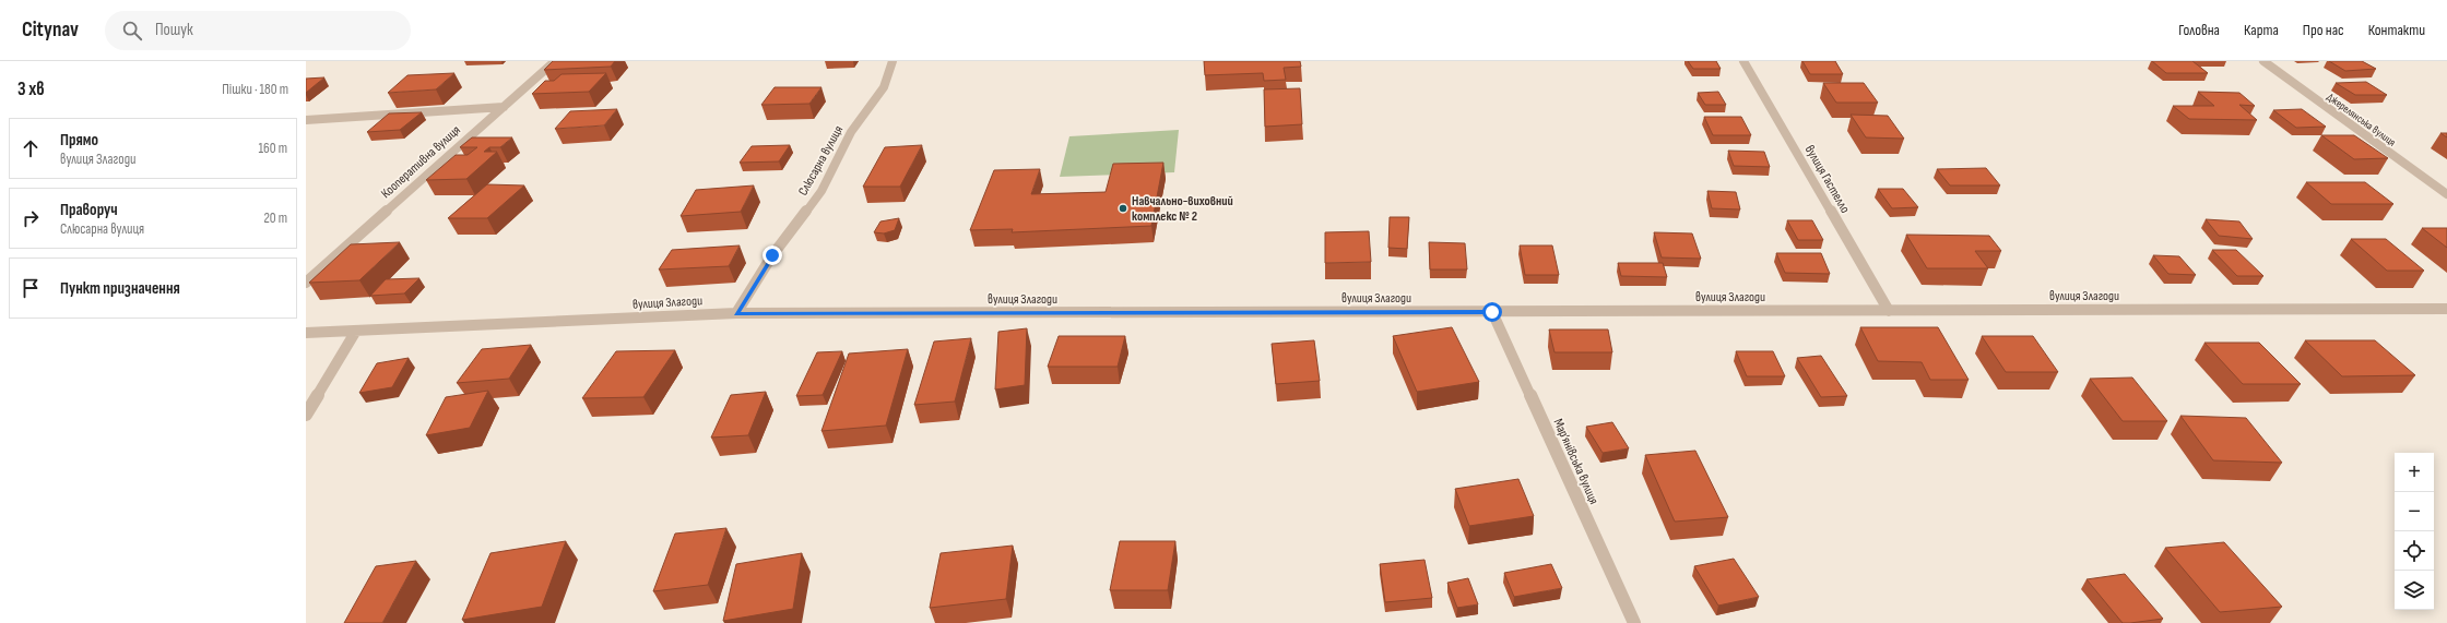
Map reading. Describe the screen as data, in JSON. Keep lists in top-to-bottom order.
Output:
{
  "streets": {
    "street": [
      "Джерелянська вулиця",
      "Слюсарна вулиця",
      "Кооперативна вулиця",
      "вулиця Гастелло",
      "вулиця Злагоди",
      "Мар’янівська вулиця"
    ]
  },
  "crossings": [
    ["Слюсарна вулиця", "вулиця Злагоди"],
    ["вулиця Гастелло", "вулиця Злагоди"],
    ["вулиця Злагоди", "Мар’янівська вулиця"]
  ],
  "places": ["Навчально-виховний комплекс № 2"],
  "page": {
    "header": "Citynav",
    "search": "Пошук",
    "nav": [
      "Головна",
      "Карта",
      "Про нас",
      "Контакти"
    ],
    "heading": ["3 хв", "Пішки · 180 m"],
    "list": [
      ["Прямо", "вулиця Злагоди", "160 m"],
      ["Праворуч", "Слюсарна вулиця", "20 m"],
      "Пункт призначення"
    ],
    "map_buttons": ["+", "−"]
  }
}
